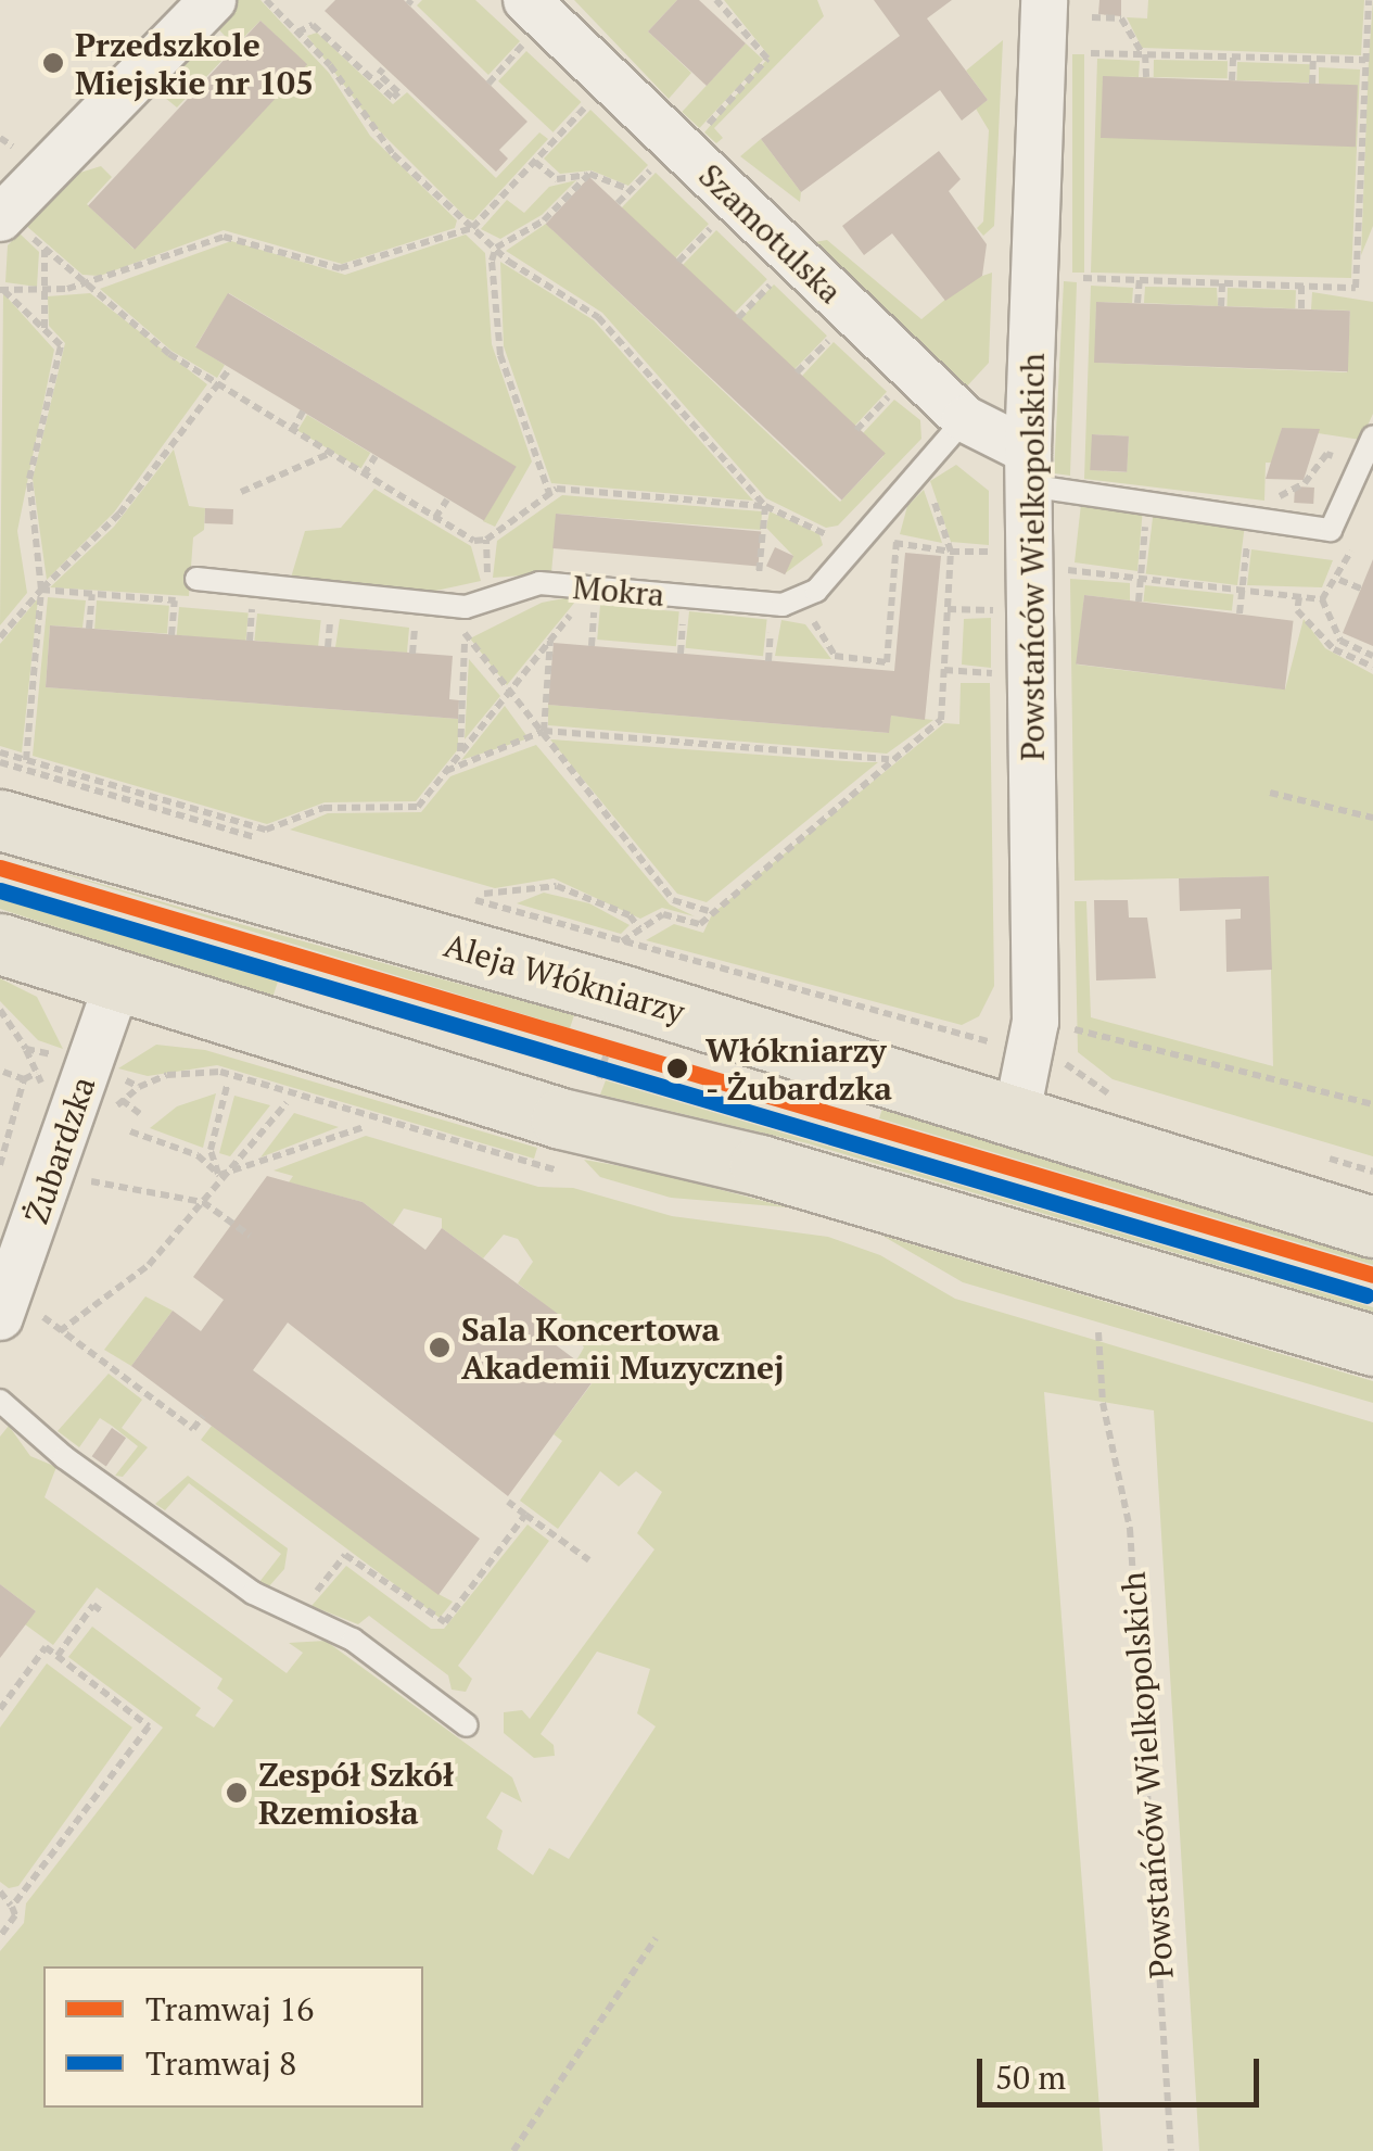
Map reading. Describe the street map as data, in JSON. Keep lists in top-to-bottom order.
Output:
{
  "streets": {
    "main road": ["Aleja Włókniarzy"],
    "street": ["Szamotulska", "Powstańców Wielkopolskich", "Żubardzka"],
    "lane": ["Mokra"]
  },
  "crossings": [
    ["Szamotulska", "Powstańców Wielkopolskich"],
    ["Szamotulska", "Mokra"],
    ["Powstańców Wielkopolskich", "Aleja Włókniarzy"]
  ],
  "places": [
    "Przedszkole Miejskie nr 105",
    "Włókniarzy - Żubardzka",
    "Sala Koncertowa Akademii Muzycznej",
    "Zespół Szkół Rzemiosła"
  ],
  "lines": ["tram line 16", "tram line 8"],
  "legend": ["Tramwaj 16", "Tramwaj 8"],
  "scale_bar": "50 m"
}
